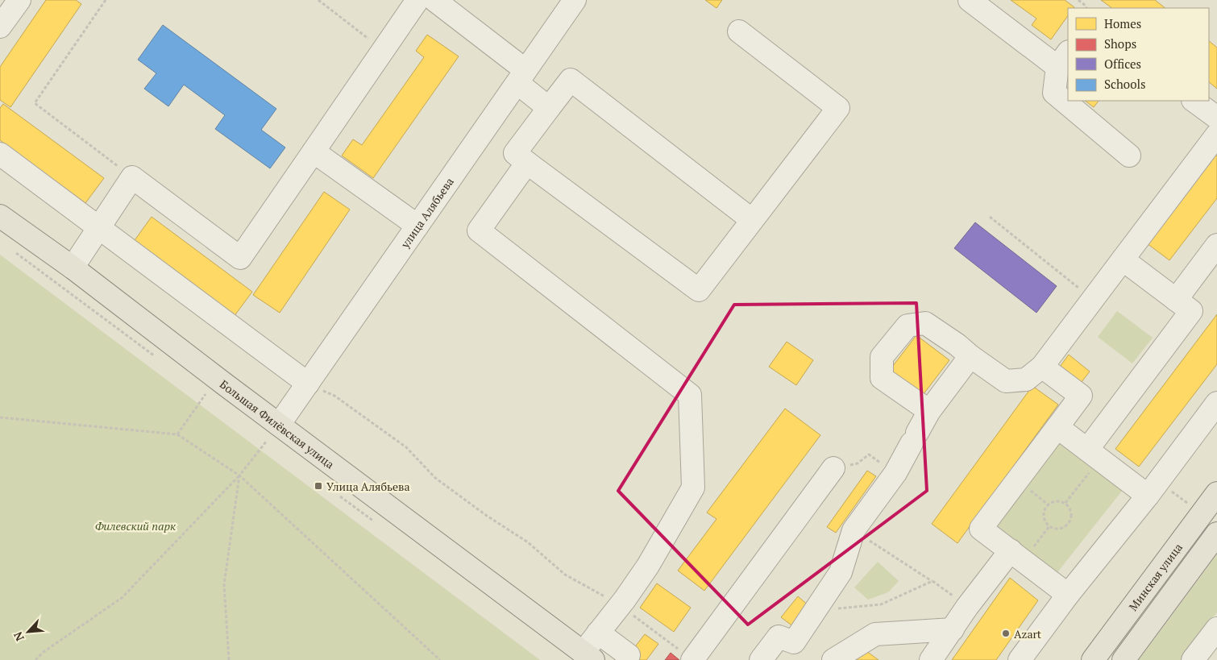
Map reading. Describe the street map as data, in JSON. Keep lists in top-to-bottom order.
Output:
{
  "streets": {
    "main road": ["Большая Филёвская улица", "Минская улица"],
    "street": ["улица Алябьева"]
  },
  "crossings": [
    ["улица Алябьева", "Большая Филёвская улица"]
  ],
  "parks": ["Филевский парк"],
  "places": {
    "transit": ["Улица Алябьева"],
    "other": ["Azart"]
  },
  "legend": [
    "Homes",
    "Shops",
    "Offices",
    "Schools"
  ],
  "north": "bottom left"
}
